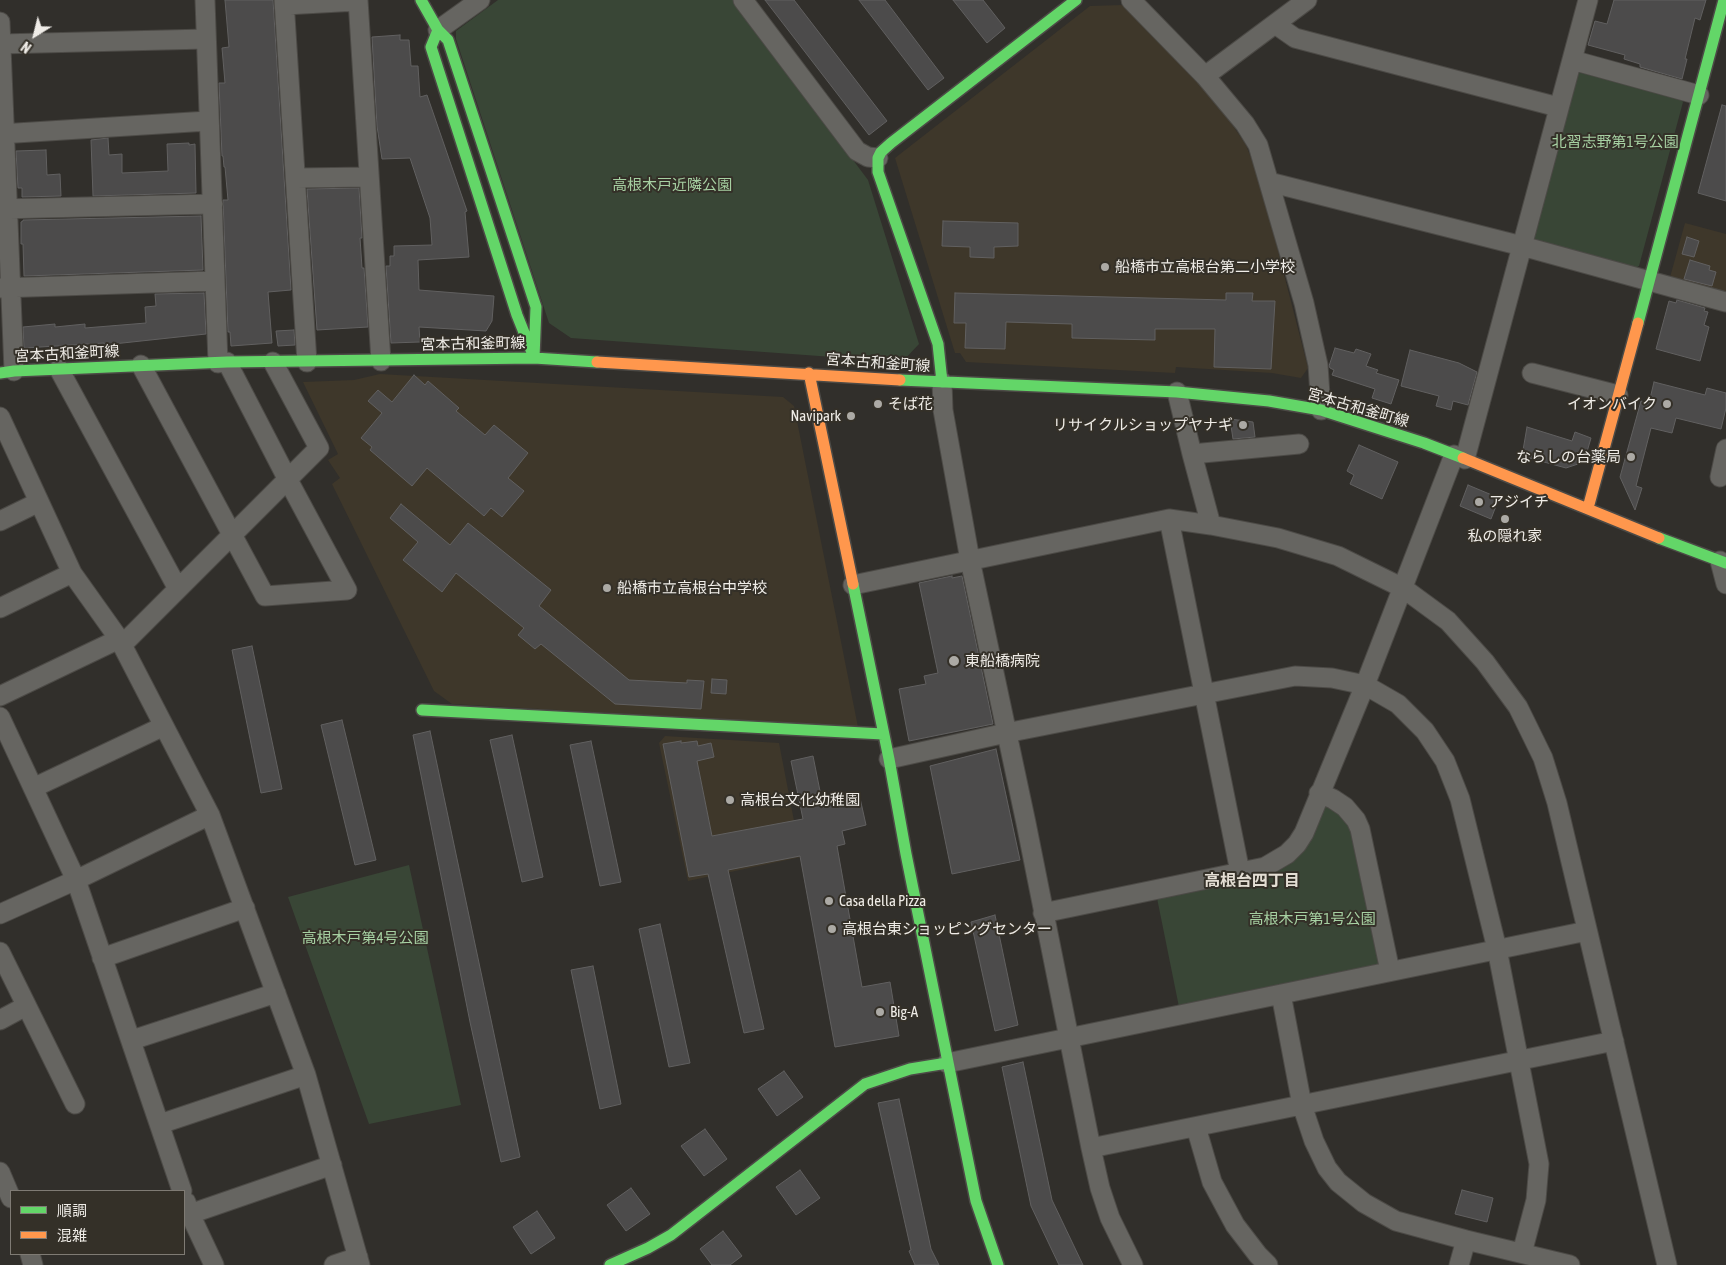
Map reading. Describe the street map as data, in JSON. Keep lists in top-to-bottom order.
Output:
{
  "streets": {
    "street": ["宮本古和釜町線"]
  },
  "districts": ["高根台四丁目"],
  "parks": [
    "北習志野第1号公園",
    "高根木戸近隣公園",
    "高根木戸第1号公園",
    "高根木戸第4号公園"
  ],
  "places": [
    "船橋市立高根台第二小学校",
    "そば花",
    "イオンバイク",
    "Navipark",
    "リサイクルショップヤナギ",
    "ならしの台薬局",
    "アジイチ",
    "私の隠れ家",
    "船橋市立高根台中学校",
    "東船橋病院",
    "高根台文化幼稚園",
    "Casa della Pizza",
    "高根台東ショッピングセンター",
    "Big-A"
  ],
  "legend": ["順調", "混雑"],
  "north": "bottom left"
}
